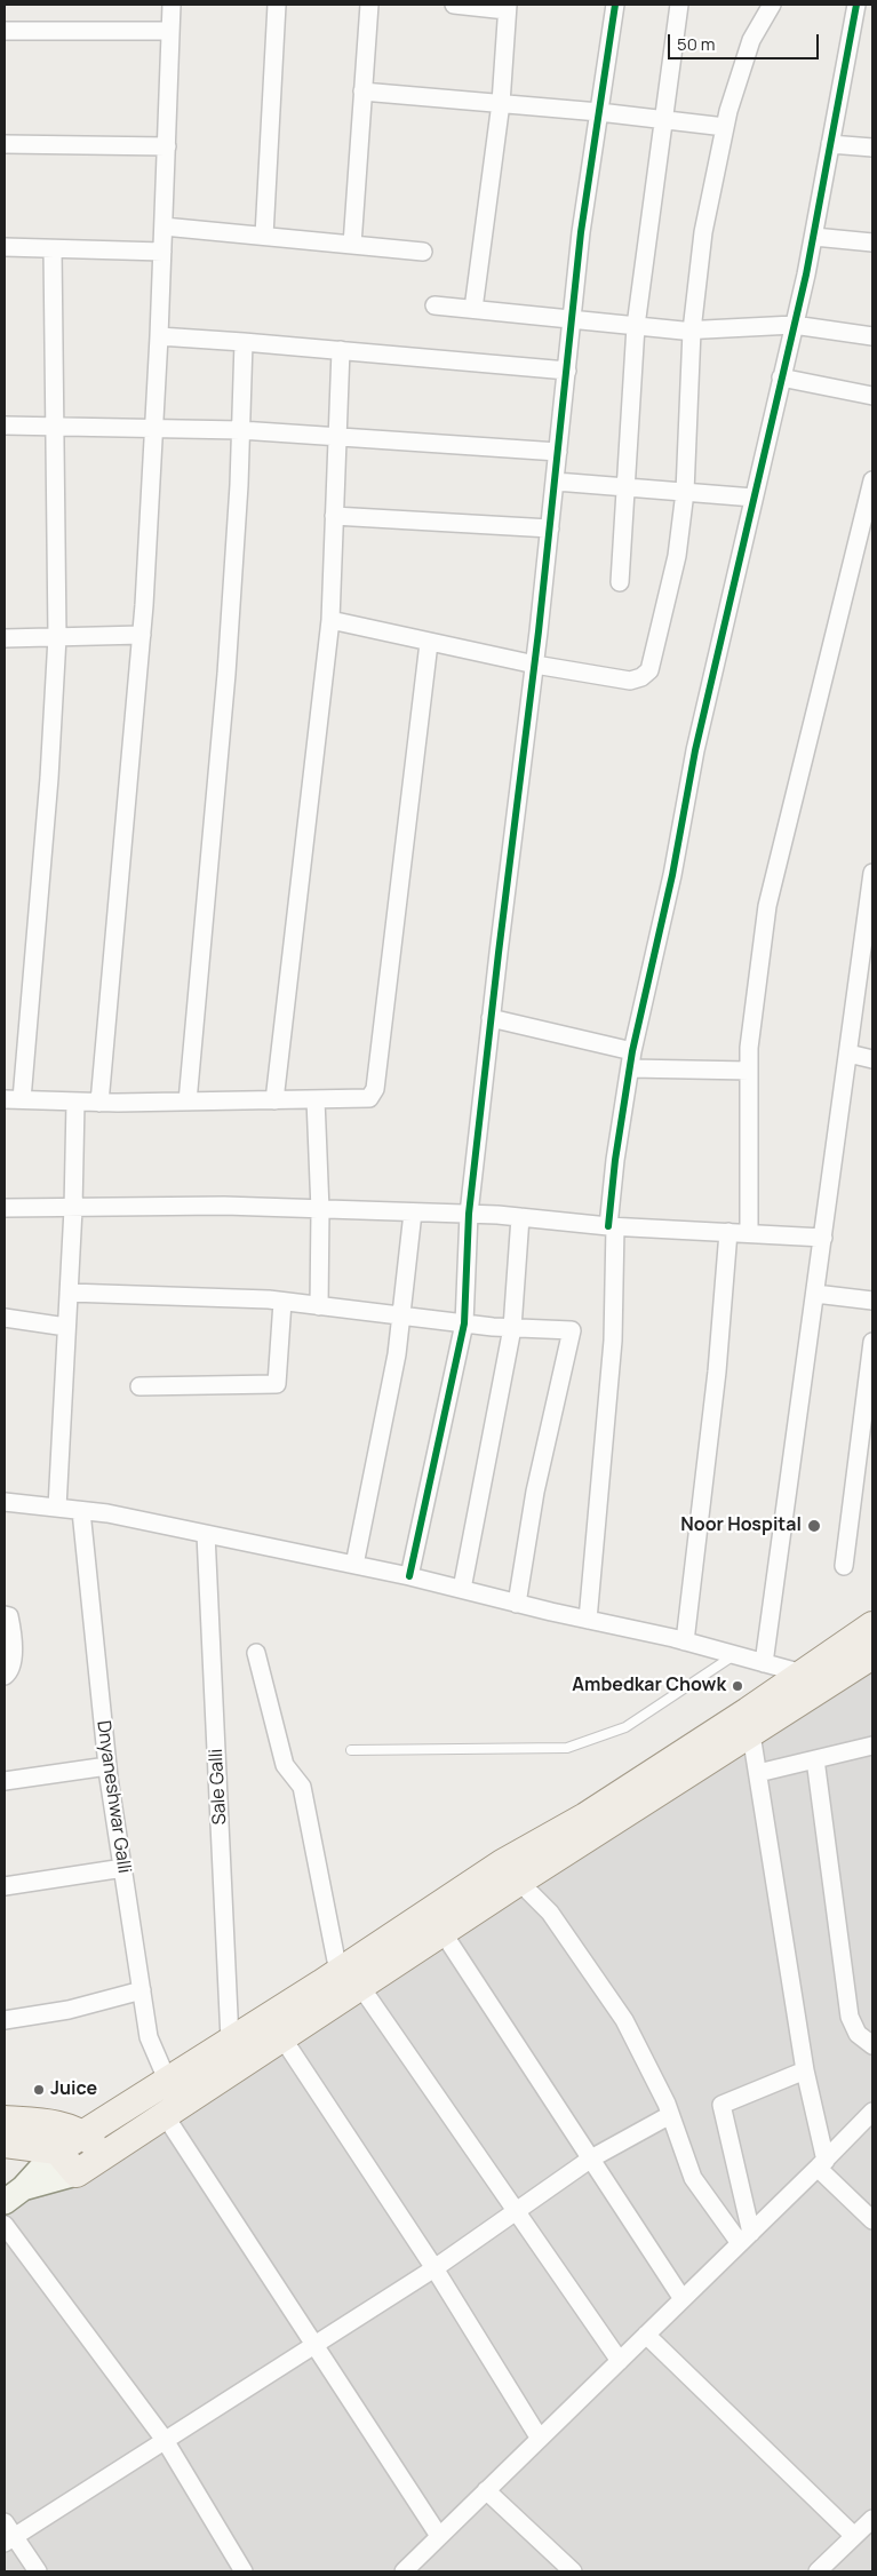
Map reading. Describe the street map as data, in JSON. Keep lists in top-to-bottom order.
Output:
{
  "streets": {
    "street": ["Sale Galli", "Dnyaneshwar Galli"]
  },
  "places": ["Noor Hospital", "Ambedkar Chowk", "Juice"],
  "scale_bar": "50 m"
}
